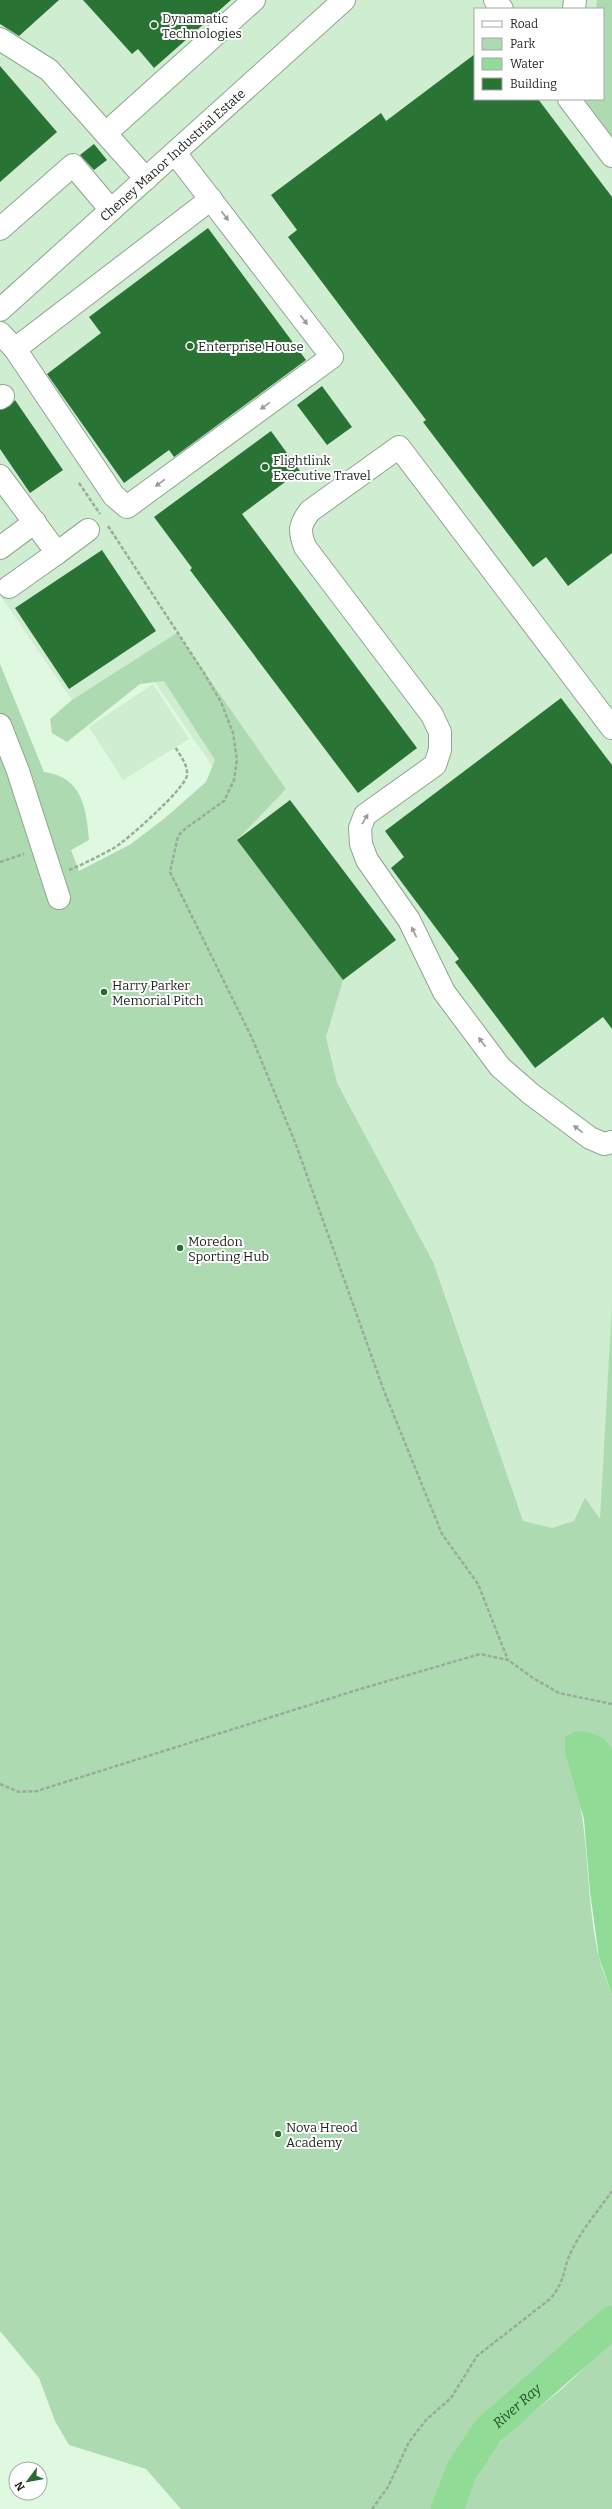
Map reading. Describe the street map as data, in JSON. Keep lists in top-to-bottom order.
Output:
{
  "streets": {
    "street": ["Cheney Manor Industrial Estate"]
  },
  "water": ["River Ray"],
  "places": [
    "Dynamatic Technologies",
    "Enterprise House",
    "Flightlink Executive Travel",
    "Harry Parker Memorial Pitch",
    "Moredon Sporting Hub",
    "Nova Hreod Academy"
  ],
  "legend": [
    "Road",
    "Park",
    "Water",
    "Building"
  ],
  "north": "bottom left"
}
